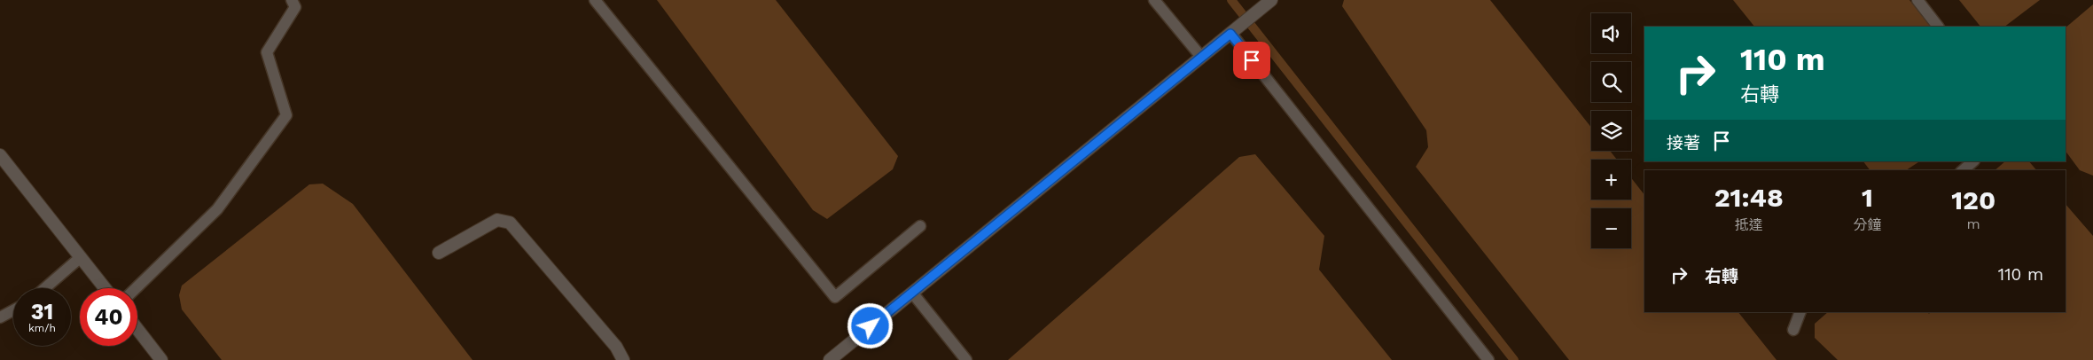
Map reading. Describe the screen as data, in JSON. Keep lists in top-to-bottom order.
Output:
{
  "page": {
    "map_buttons": ["+", "−"],
    "turn": ["110 m", "右轉"],
    "then": "接著",
    "eta": [
      "21:48",
      "抵達",
      "1",
      "分鐘",
      "120",
      "m"
    ],
    "list": [
      {
        "name": "右轉",
        "value": "110 m"
      }
    ],
    "speed": "31 km/h",
    "limit": "40"
  }
}
